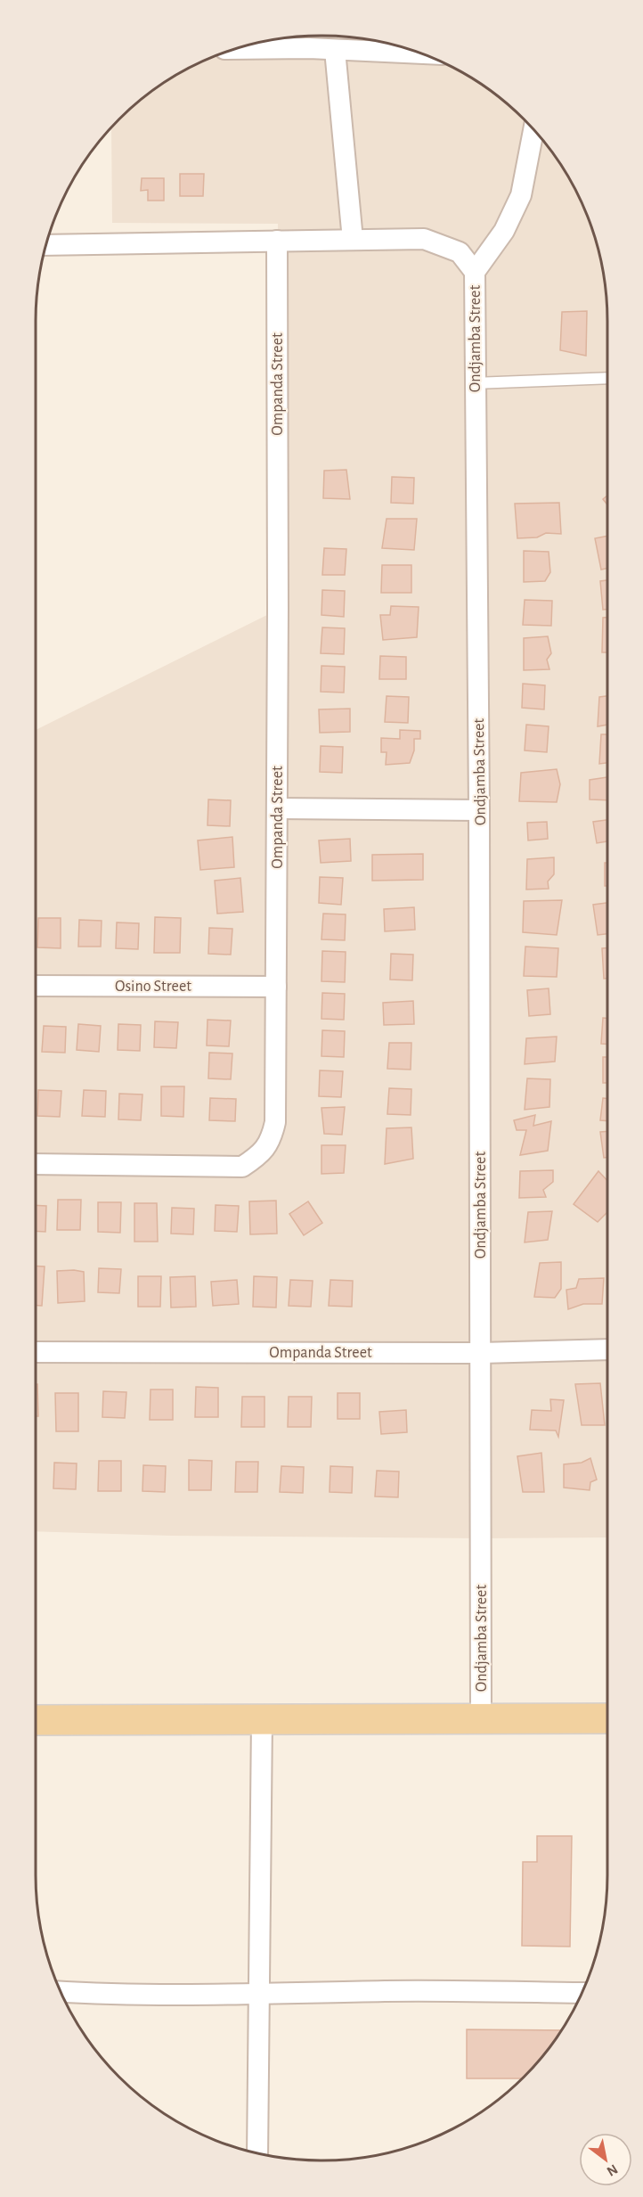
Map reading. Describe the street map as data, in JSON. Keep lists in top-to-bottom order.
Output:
{
  "streets": {
    "street": ["Ondjamba Street", "Ompanda Street", "Osino Street"]
  },
  "crossings": [
    ["Ondjamba Street", "Ompanda Street"],
    ["Ompanda Street", "Osino Street"]
  ],
  "north": "bottom right"
}
